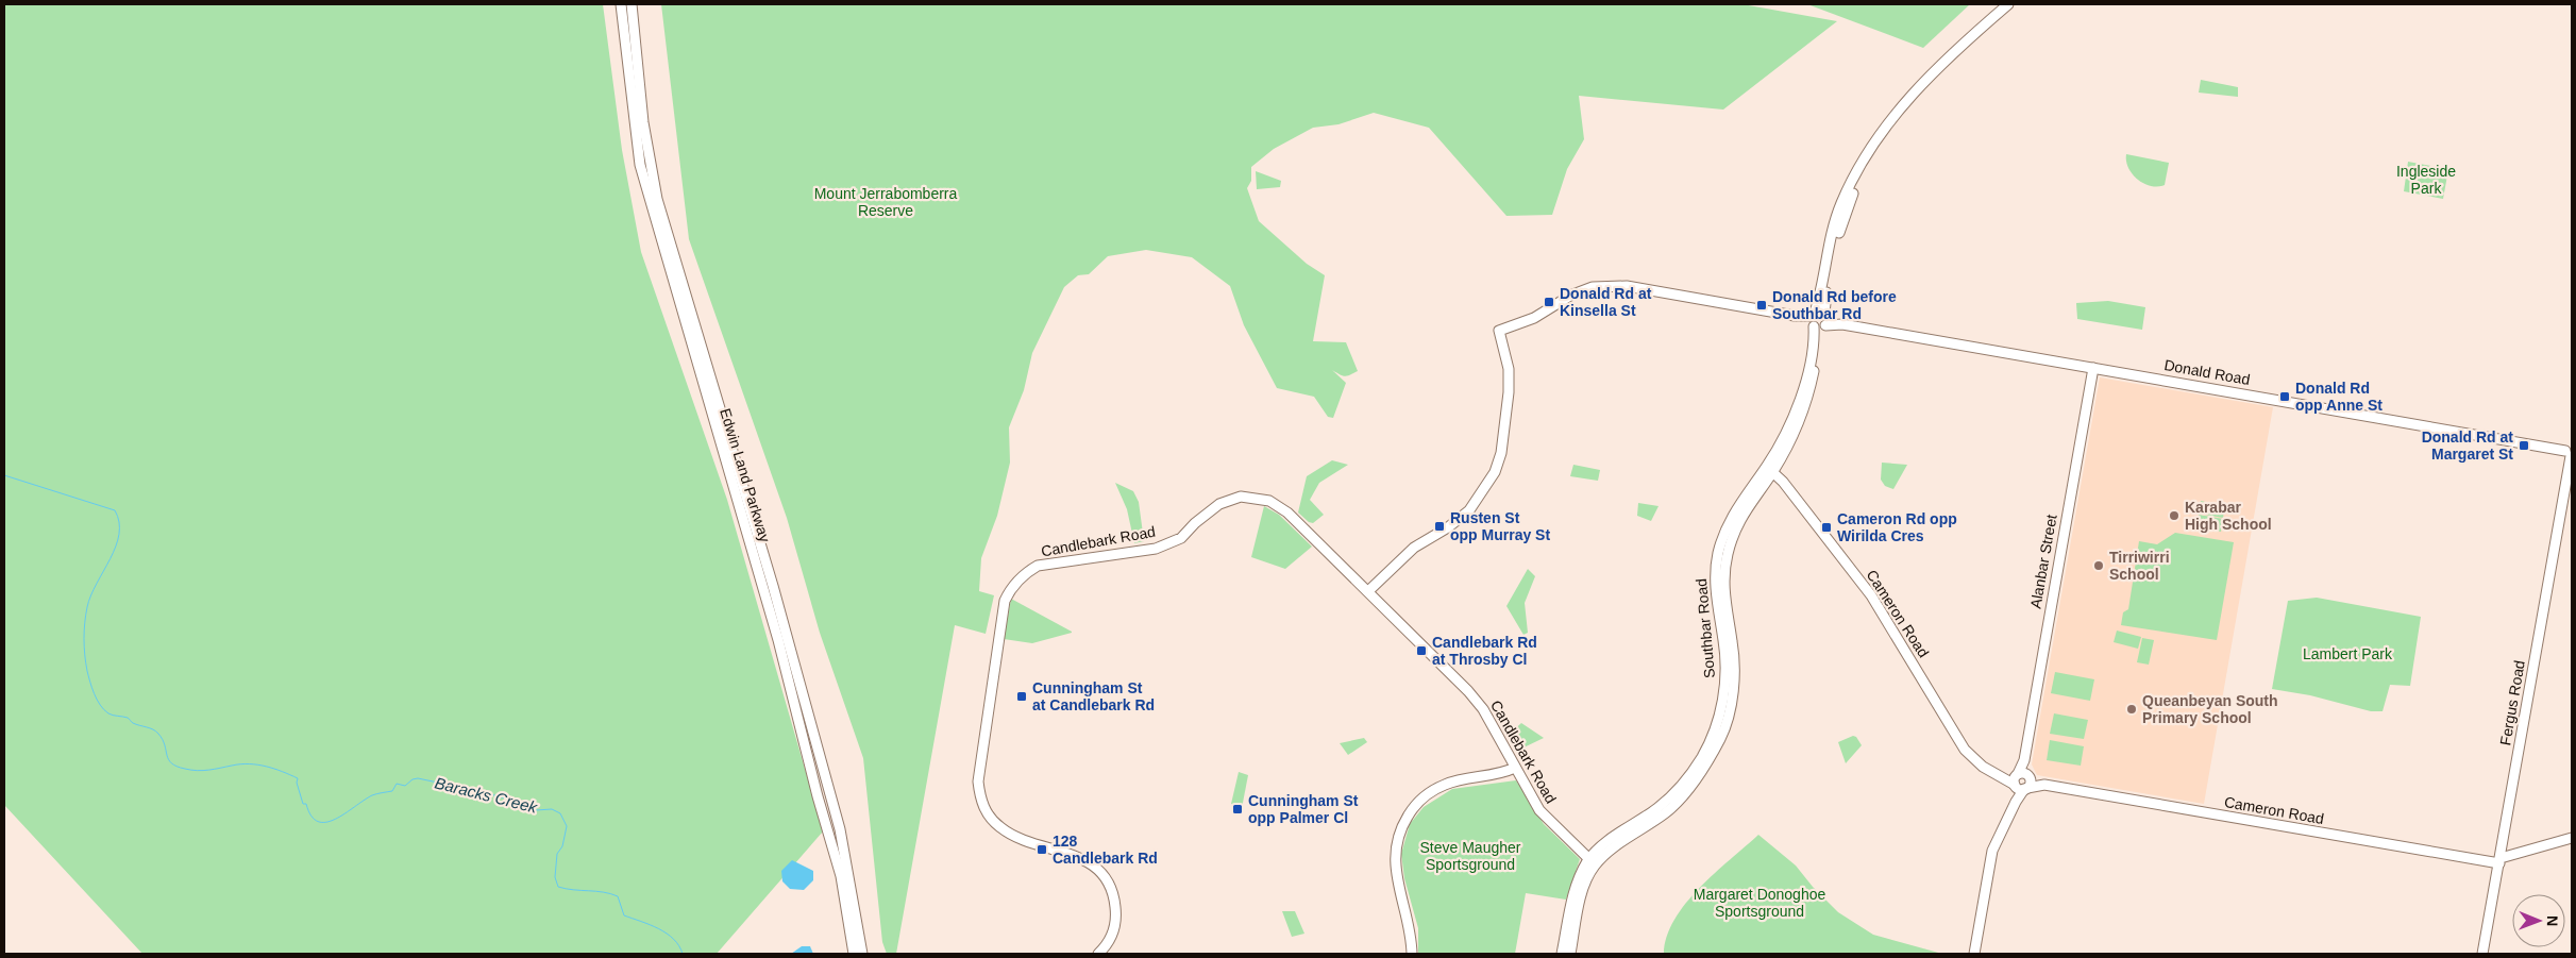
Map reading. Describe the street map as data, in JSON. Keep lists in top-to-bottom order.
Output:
{
  "streets": {
    "street": [
      "Donald Road",
      "Edwin Land Parkway",
      "Candlebark Road",
      "Alanbar Street",
      "Cameron Road",
      "Southbar Road",
      "Fergus Road"
    ]
  },
  "crossings": [
    ["Donald Road", "Candlebark Road"],
    ["Donald Road", "Alanbar Street"],
    ["Donald Road", "Southbar Road"],
    ["Donald Road", "Fergus Road"],
    ["Candlebark Road", "Southbar Road"],
    ["Alanbar Street", "Cameron Road"],
    ["Cameron Road", "Southbar Road"],
    ["Cameron Road", "Fergus Road"]
  ],
  "water": ["Baracks Creek"],
  "parks": [
    "Ingleside Park",
    "Mount Jerrabomberra Reserve",
    "Lambert Park",
    "Steve Maugher Sportsground",
    "Margaret Donoghoe Sportsground"
  ],
  "places": {
    "transit": [
      "Donald Rd at Kinsella St",
      "Donald Rd before Southbar Rd",
      "Donald Rd opp Anne St",
      "Donald Rd at Margaret St",
      "Rusten St opp Murray St",
      "Cameron Rd opp Wirilda Cres",
      "Candlebark Rd at Throsby Cl",
      "Cunningham St at Candlebark Rd",
      "Cunningham St opp Palmer Cl",
      "128 Candlebark Rd"
    ],
    "other": ["Karabar High School", "Tirriwirri School", "Queanbeyan South Primary School"]
  },
  "north": "right"
}
